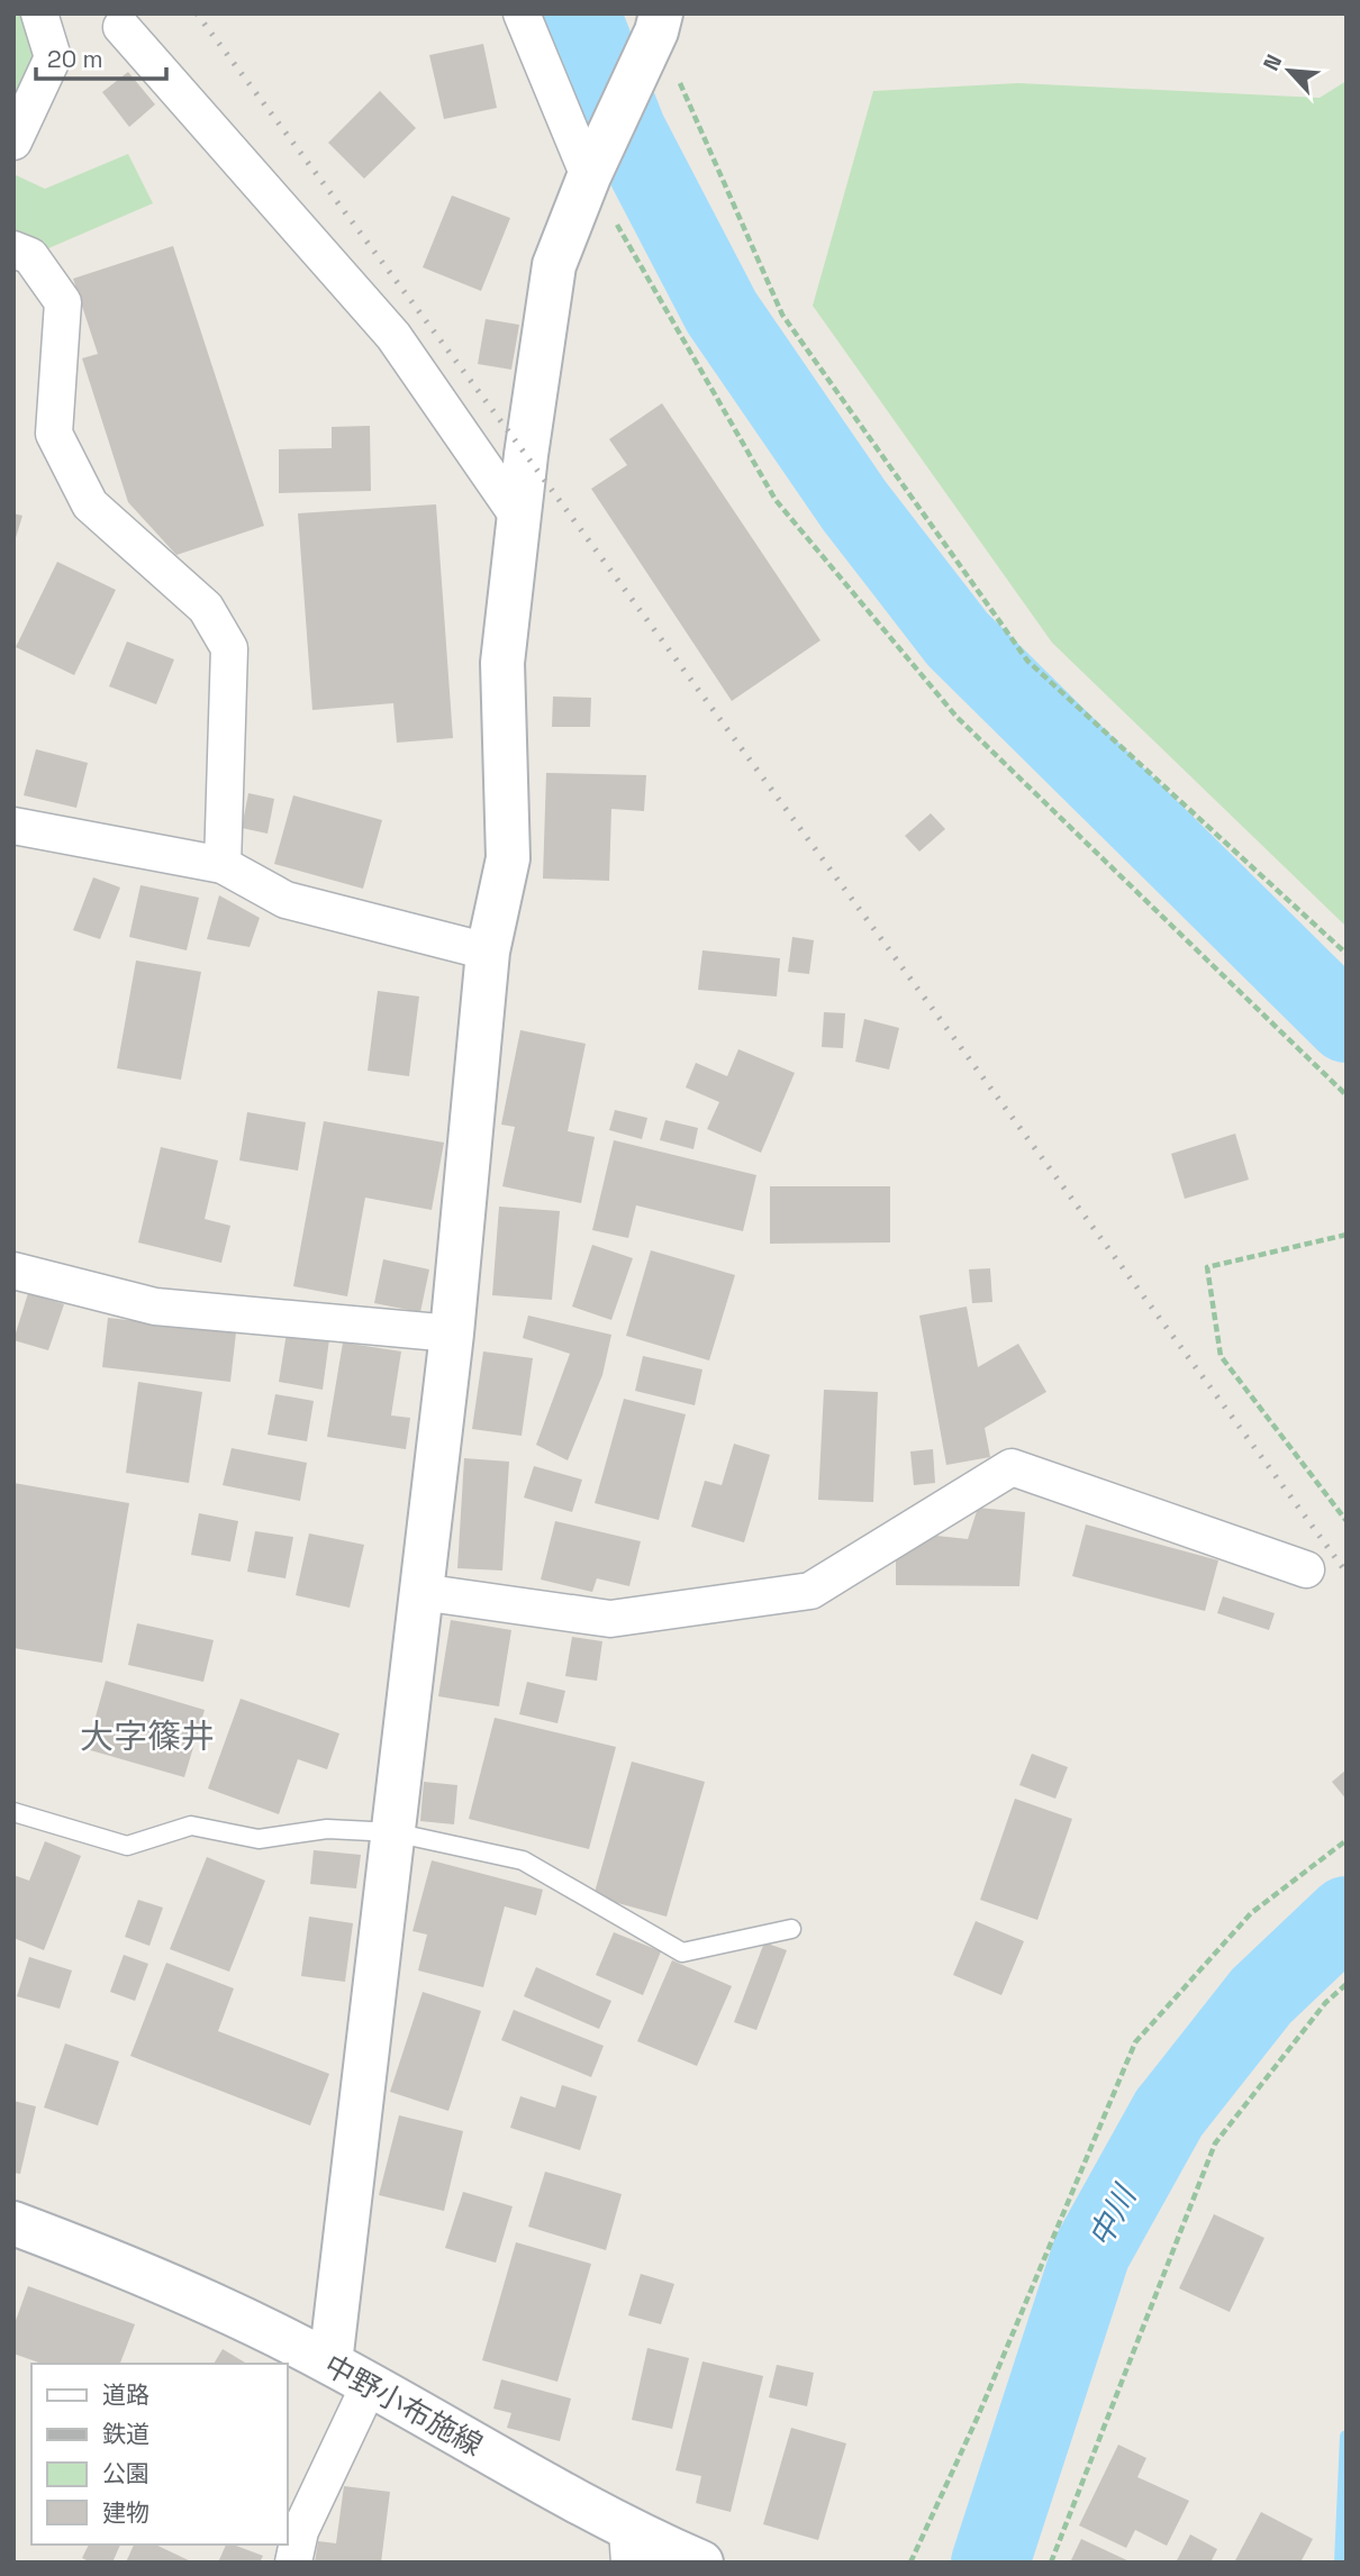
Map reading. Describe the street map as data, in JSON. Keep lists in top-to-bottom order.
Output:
{
  "streets": {
    "street": ["中野小布施線"]
  },
  "districts": ["大字篠井"],
  "water": ["中川"],
  "legend": [
    "道路",
    "鉄道",
    "公園",
    "建物"
  ],
  "scale_bar": "20 m",
  "north": "top left"
}
